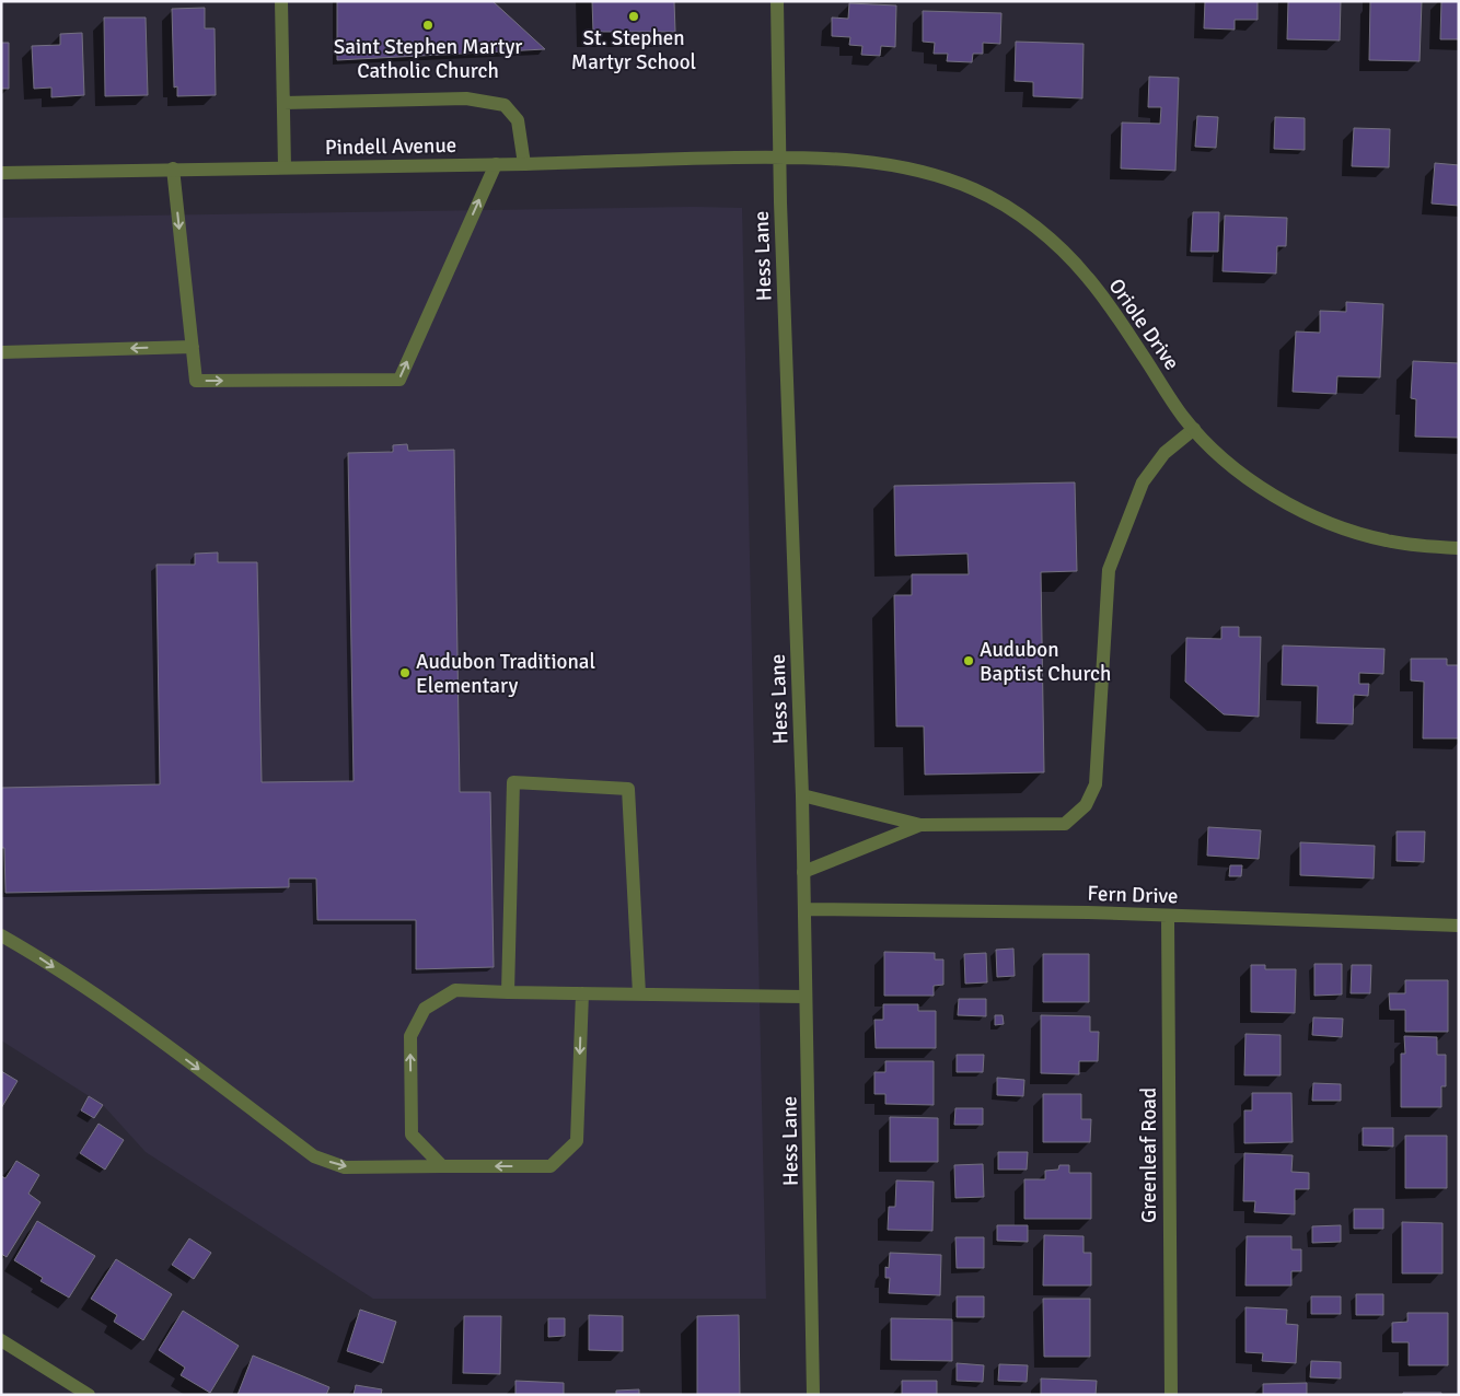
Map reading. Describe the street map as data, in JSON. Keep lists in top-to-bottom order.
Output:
{
  "streets": {
    "street": [
      "Pindell Avenue",
      "Hess Lane",
      "Oriole Drive",
      "Fern Drive",
      "Greenleaf Road"
    ]
  },
  "crossings": [
    ["Pindell Avenue", "Hess Lane"],
    ["Pindell Avenue", "Oriole Drive"],
    ["Hess Lane", "Oriole Drive"],
    ["Hess Lane", "Fern Drive"],
    ["Fern Drive", "Greenleaf Road"]
  ],
  "places": [
    "St. Stephen Martyr School",
    "Saint Stephen Martyr Catholic Church",
    "Audubon Baptist Church",
    "Audubon Traditional Elementary"
  ]
}
